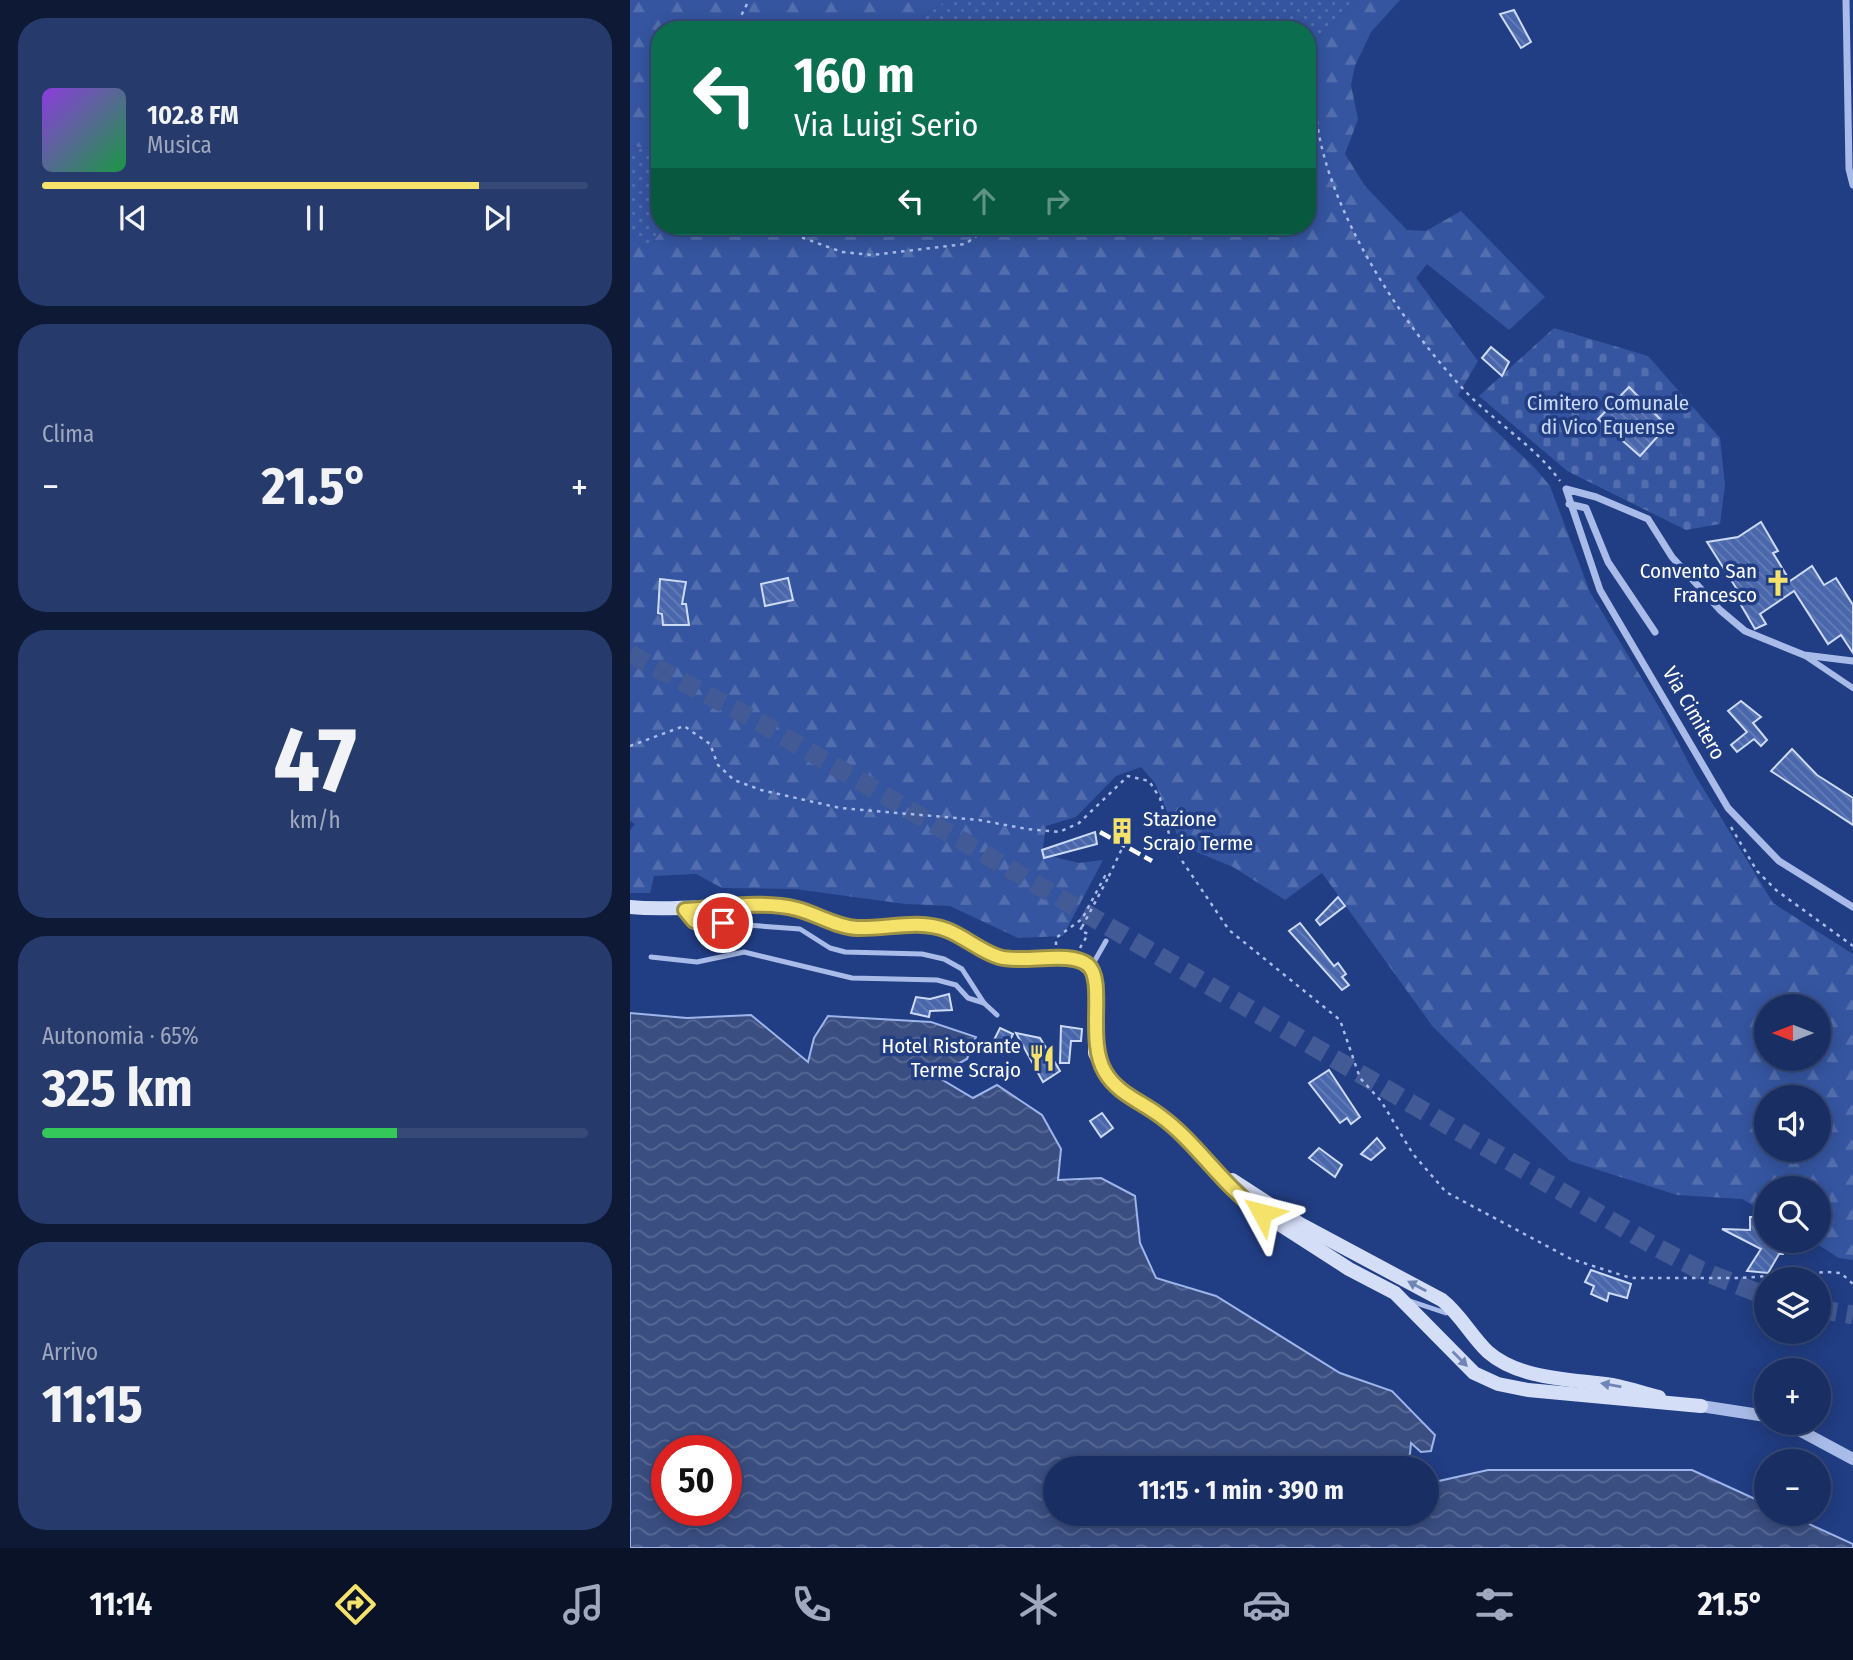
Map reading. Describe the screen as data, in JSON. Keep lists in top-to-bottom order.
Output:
{
  "streets": {
    "street": ["Via Cimitero"]
  },
  "parks": ["Cimitero Comunale di Vico Equense"],
  "places": {
    "church": ["Convento San Francesco"],
    "building": ["Stazione Scrajo Terme"],
    "restaurant": ["Hotel Ristorante Terme Scrajo"]
  },
  "north": "left",
  "page": {
    "turn": ["160 m", "Via Luigi Serio"],
    "song": ["102.8 FM", "Musica"],
    "tile": [
      "Clima",
      ["47", "km/h"],
      ["Autonomia · 65%", "325 km"],
      ["Arrivo", "11:15"]
    ],
    "heat": ["−", "21.5°", "+"],
    "map_buttons": ["+", "−"],
    "limit": "50",
    "trip": "11:15 · 1 min · 390 m",
    "tabs": ["11:14", "21.5°"]
  }
}
